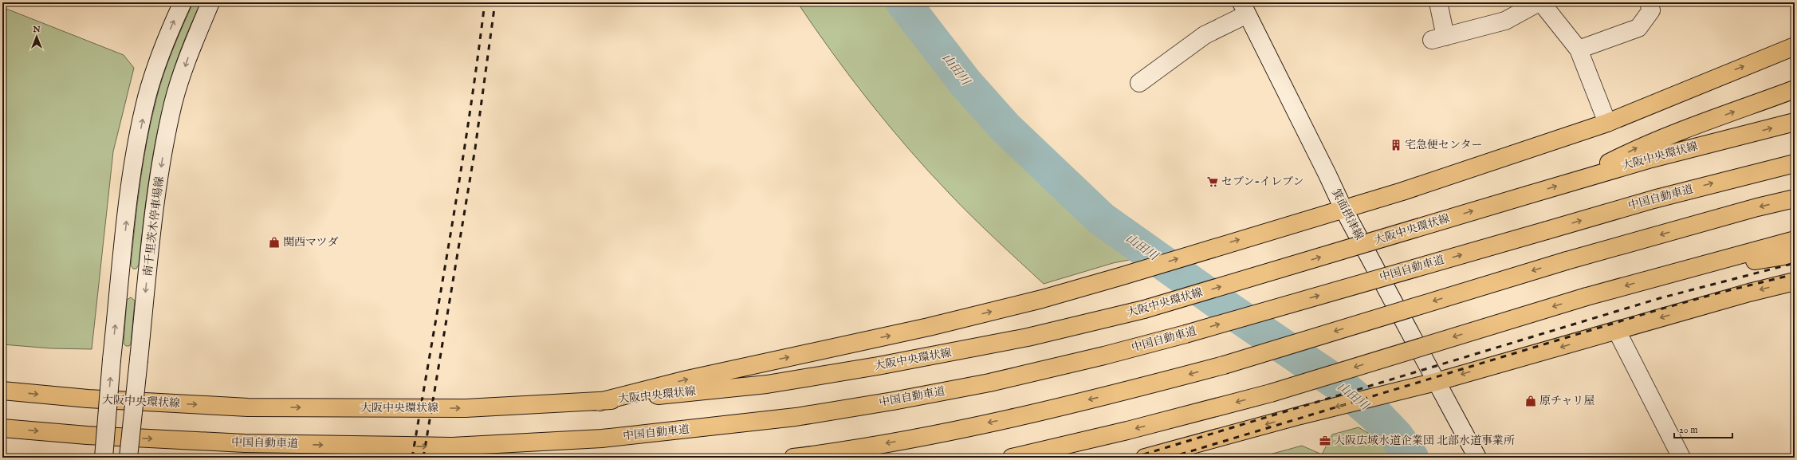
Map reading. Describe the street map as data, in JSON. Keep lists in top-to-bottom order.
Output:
{
  "streets": {
    "main road": [
      "大阪中央環状線",
      "中国自動車道",
      "箕面摂津線",
      "南千里茨木停車場線"
    ]
  },
  "water": ["山田川"],
  "places": {
    "building": ["宅急便センター"],
    "supermarket": ["セブン-イレブン"],
    "shop": ["関西マツダ", "原チャリ屋"],
    "office": ["大阪広域水道企業団 北部水道事業所"]
  },
  "scale_bar": "20 m",
  "north": "top"
}
